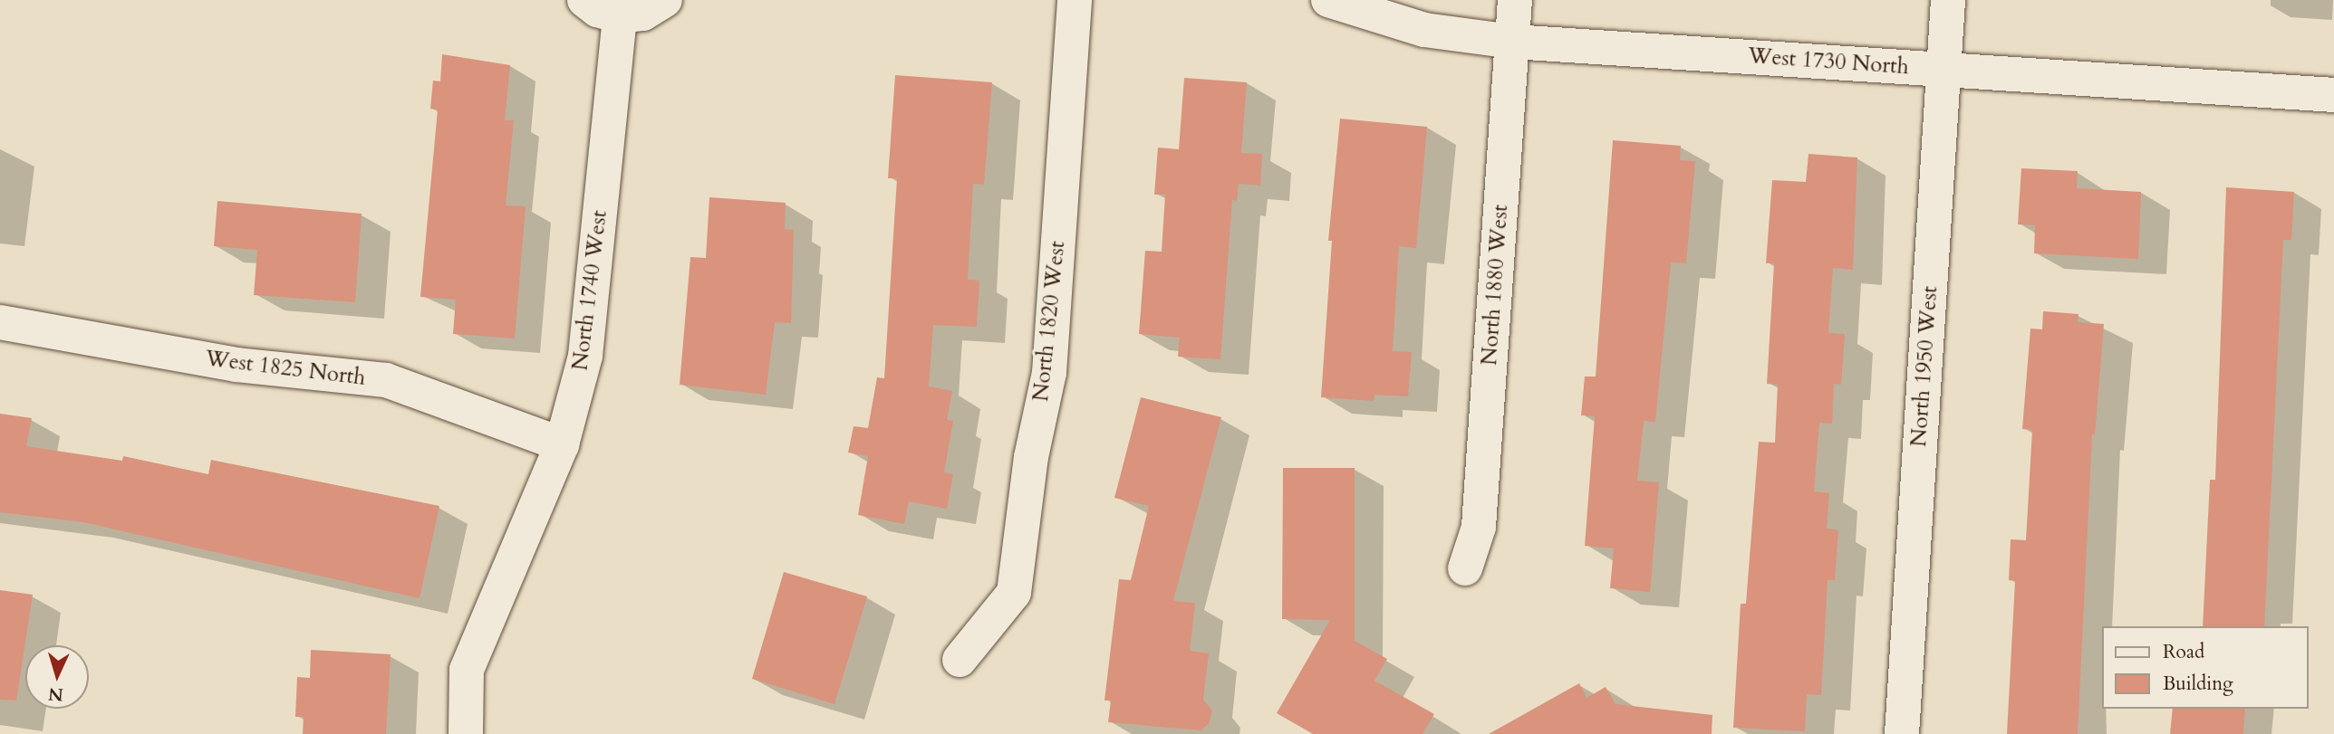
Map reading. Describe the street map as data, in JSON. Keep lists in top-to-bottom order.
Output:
{
  "streets": {
    "street": [
      "West 1730 North",
      "North 1880 West",
      "North 1740 West",
      "North 1820 West",
      "North 1950 West",
      "West 1825 North"
    ]
  },
  "crossings": [
    ["West 1730 North", "North 1880 West"],
    ["West 1730 North", "North 1950 West"],
    ["North 1740 West", "West 1825 North"]
  ],
  "legend": ["Road", "Building"],
  "north": "bottom"
}
